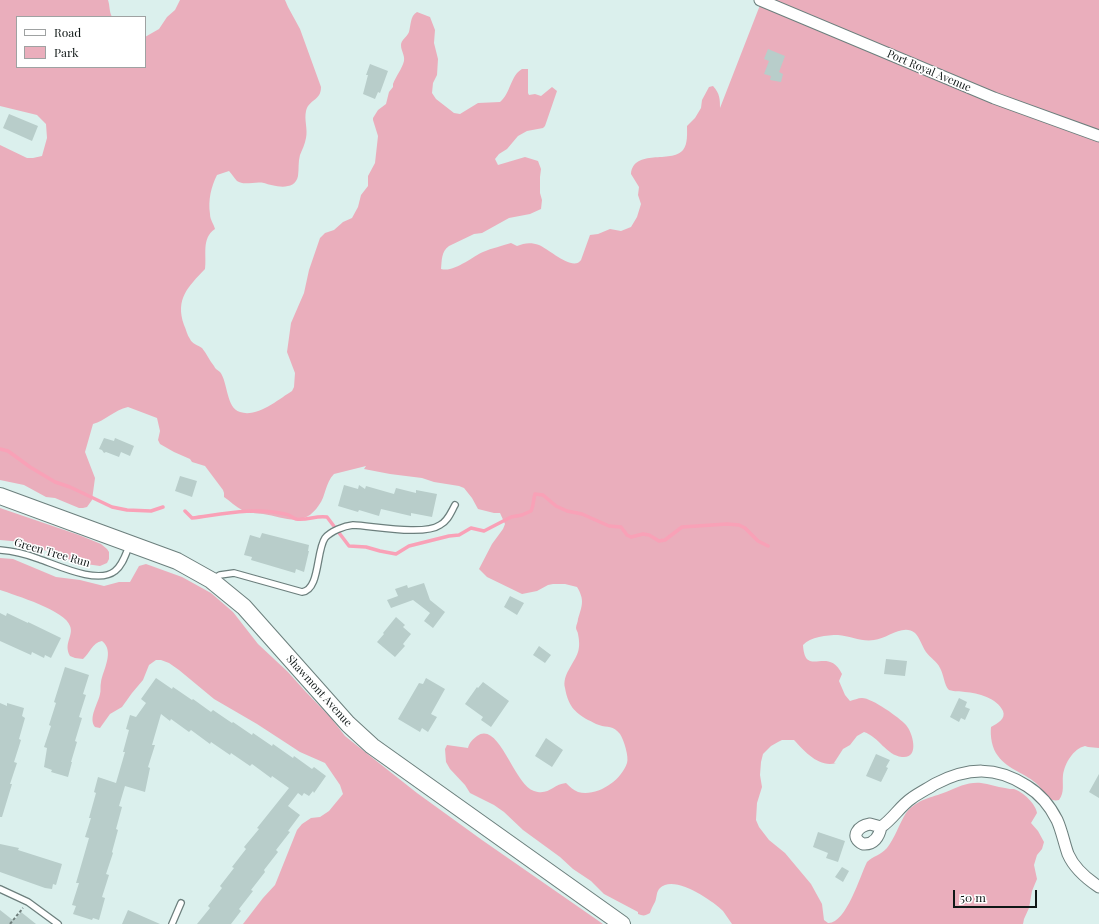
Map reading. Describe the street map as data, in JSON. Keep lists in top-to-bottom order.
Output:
{
  "streets": {
    "main road": ["Shawmont Avenue"],
    "street": ["Port Royal Avenue"],
    "lane": ["Green Tree Run"]
  },
  "crossings": [
    ["Green Tree Run", "Shawmont Avenue"]
  ],
  "legend": ["Road", "Park"],
  "scale_bar": "50 m"
}
